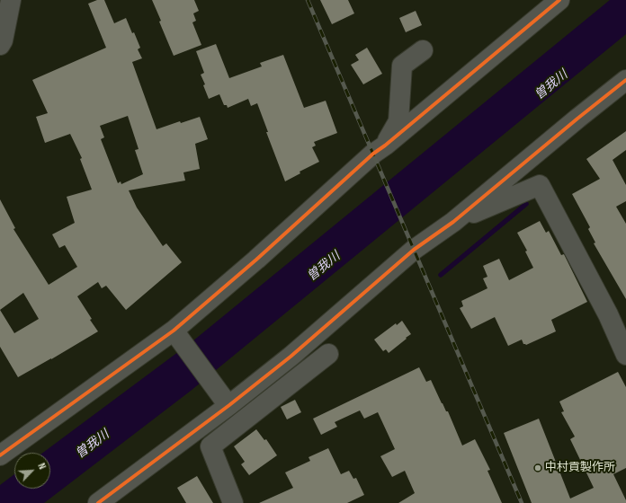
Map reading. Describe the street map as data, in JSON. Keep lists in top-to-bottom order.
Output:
{
  "water": ["曽我川"],
  "places": ["中村貢製作所"],
  "north": "top right"
}
